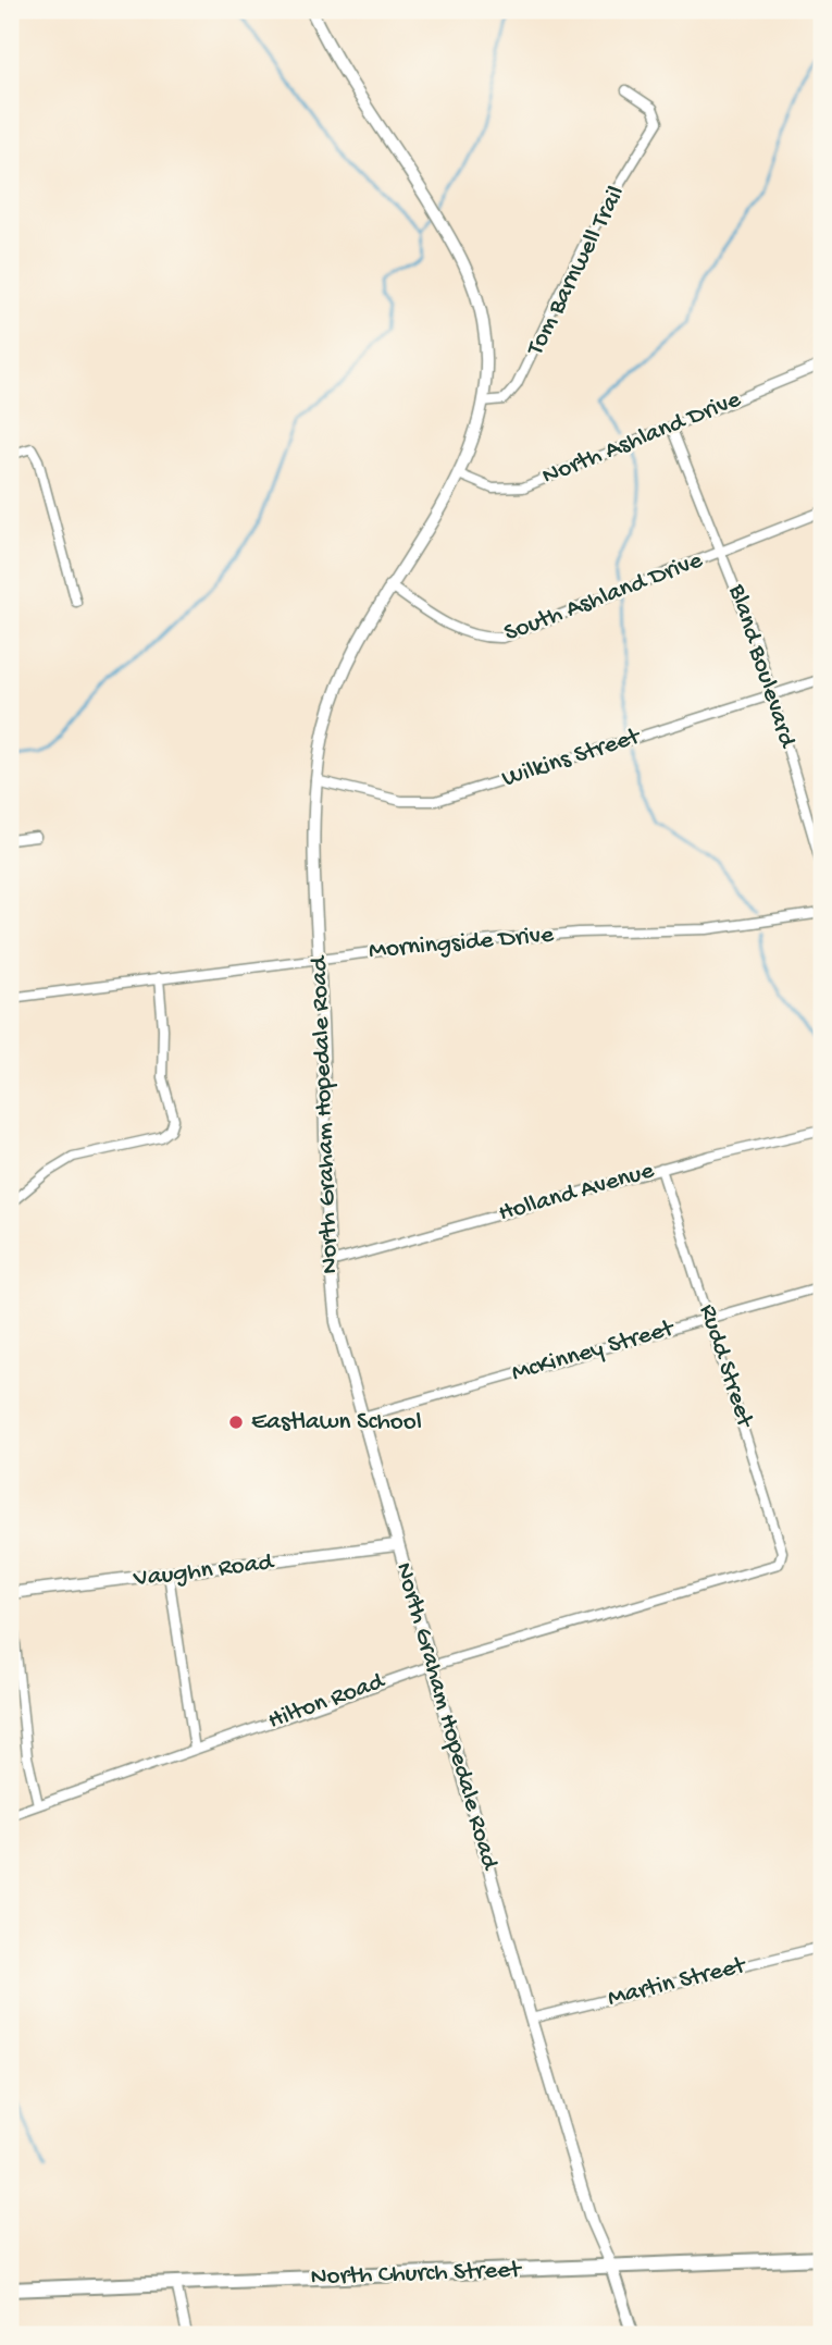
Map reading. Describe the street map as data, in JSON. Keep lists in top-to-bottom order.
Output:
{
  "streets": {
    "main road": ["North Church Street"],
    "street": [
      "Tom Barnwell Trail",
      "North Ashland Drive",
      "South Ashland Drive",
      "Bland Boulevard",
      "Wilkins Street",
      "Morningside Drive",
      "North Graham Hopedale Road",
      "Holland Avenue",
      "McKinney Street",
      "Rudd Street",
      "Vaughn Road",
      "Hilton Road",
      "Martin Street"
    ]
  },
  "crossings": [
    ["Tom Barnwell Trail", "North Graham Hopedale Road"],
    ["North Ashland Drive", "Bland Boulevard"],
    ["North Ashland Drive", "North Graham Hopedale Road"],
    ["South Ashland Drive", "Bland Boulevard"],
    ["South Ashland Drive", "North Graham Hopedale Road"],
    ["Bland Boulevard", "Wilkins Street"],
    ["Wilkins Street", "North Graham Hopedale Road"],
    ["Morningside Drive", "North Graham Hopedale Road"],
    ["North Graham Hopedale Road", "Holland Avenue"],
    ["North Graham Hopedale Road", "McKinney Street"],
    ["North Graham Hopedale Road", "Vaughn Road"],
    ["North Graham Hopedale Road", "Hilton Road"],
    ["North Graham Hopedale Road", "Martin Street"],
    ["North Graham Hopedale Road", "North Church Street"],
    ["Holland Avenue", "Rudd Street"],
    ["McKinney Street", "Rudd Street"],
    ["Rudd Street", "Hilton Road"]
  ],
  "places": ["Eastlawn School"]
}
